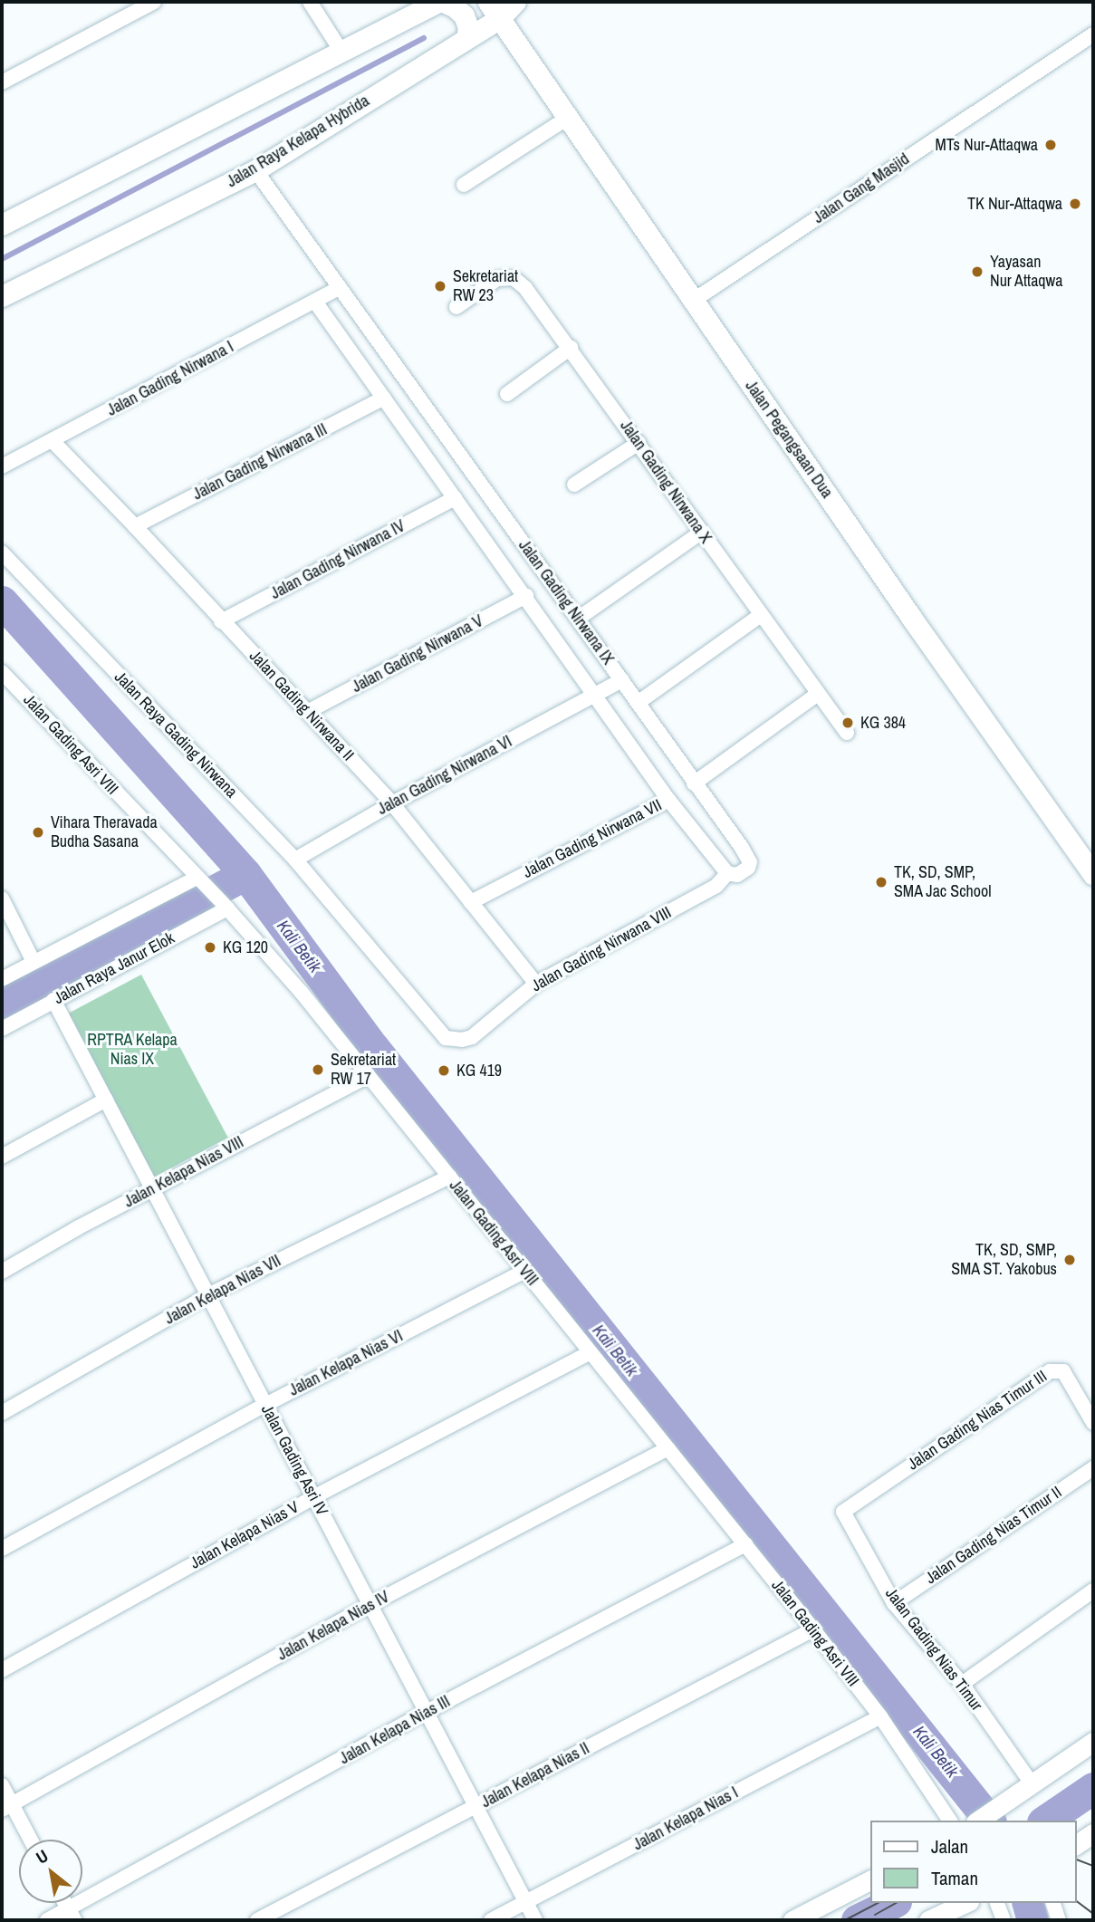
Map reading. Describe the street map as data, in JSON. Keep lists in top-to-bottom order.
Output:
{
  "streets": {
    "main road": ["Jalan Raya Kelapa Hybrida", "Jalan Pegangsaan Dua"],
    "street": [
      "Jalan Gang Masjid",
      "Jalan Gading Nirwana I",
      "Jalan Gading Nirwana III",
      "Jalan Gading Nirwana X",
      "Jalan Gading Nirwana IV",
      "Jalan Gading Nirwana IX",
      "Jalan Gading Nirwana V",
      "Jalan Gading Nirwana II",
      "Jalan Raya Gading Nirwana",
      "Jalan Gading Asri VIII",
      "Jalan Gading Nirwana VI",
      "Jalan Gading Nirwana VII",
      "Jalan Gading Nirwana VIII",
      "Jalan Raya Janur Elok",
      "Jalan Kelapa Nias VIII",
      "Jalan Kelapa Nias VII",
      "Jalan Kelapa Nias VI",
      "Jalan Gading Nias Timur III",
      "Jalan Gading Asri IV",
      "Jalan Kelapa Nias V",
      "Jalan Gading Nias Timur II",
      "Jalan Kelapa Nias IV",
      "Jalan Gading Nias Timur",
      "Jalan Kelapa Nias III",
      "Jalan Kelapa Nias II",
      "Jalan Kelapa Nias I"
    ]
  },
  "crossings": [
    ["Jalan Raya Kelapa Hybrida", "Jalan Pegangsaan Dua"],
    ["Jalan Raya Kelapa Hybrida", "Jalan Gading Nirwana IX"],
    ["Jalan Gang Masjid", "Jalan Pegangsaan Dua"],
    ["Jalan Gading Nirwana I", "Jalan Gading Nirwana IX"],
    ["Jalan Gading Nirwana I", "Jalan Gading Nirwana II"],
    ["Jalan Gading Nirwana III", "Jalan Gading Nirwana IX"],
    ["Jalan Gading Nirwana III", "Jalan Gading Nirwana II"],
    ["Jalan Gading Nirwana IV", "Jalan Gading Nirwana IX"],
    ["Jalan Gading Nirwana IV", "Jalan Gading Nirwana II"],
    ["Jalan Gading Nirwana IX", "Jalan Gading Nirwana V"],
    ["Jalan Gading Nirwana IX", "Jalan Gading Nirwana VI"],
    ["Jalan Gading Nirwana IX", "Jalan Gading Nirwana VII"],
    ["Jalan Gading Nirwana V", "Jalan Gading Nirwana II"],
    ["Jalan Gading Nirwana II", "Jalan Gading Nirwana VI"],
    ["Jalan Gading Nirwana II", "Jalan Gading Nirwana VII"],
    ["Jalan Gading Nirwana II", "Jalan Gading Nirwana VIII"],
    ["Jalan Raya Gading Nirwana", "Jalan Gading Nirwana VI"],
    ["Jalan Raya Gading Nirwana", "Jalan Gading Nirwana VIII"],
    ["Jalan Gading Asri VIII", "Jalan Raya Janur Elok"],
    ["Jalan Gading Asri VIII", "Jalan Kelapa Nias VIII"],
    ["Jalan Gading Asri VIII", "Jalan Kelapa Nias VII"],
    ["Jalan Gading Asri VIII", "Jalan Kelapa Nias VI"],
    ["Jalan Gading Asri VIII", "Jalan Kelapa Nias V"],
    ["Jalan Gading Asri VIII", "Jalan Kelapa Nias IV"],
    ["Jalan Gading Asri VIII", "Jalan Kelapa Nias III"],
    ["Jalan Gading Asri VIII", "Jalan Kelapa Nias II"],
    ["Jalan Gading Asri VIII", "Jalan Kelapa Nias I"],
    ["Jalan Gading Nirwana VI", "Jalan Gading Nirwana VII"],
    ["Jalan Raya Janur Elok", "Jalan Gading Asri IV"],
    ["Jalan Kelapa Nias VIII", "Jalan Gading Asri IV"],
    ["Jalan Kelapa Nias VII", "Jalan Gading Asri IV"],
    ["Jalan Kelapa Nias VI", "Jalan Gading Asri IV"],
    ["Jalan Gading Nias Timur III", "Jalan Gading Nias Timur"],
    ["Jalan Gading Asri IV", "Jalan Kelapa Nias V"],
    ["Jalan Gading Asri IV", "Jalan Kelapa Nias IV"],
    ["Jalan Gading Asri IV", "Jalan Kelapa Nias III"],
    ["Jalan Gading Asri IV", "Jalan Kelapa Nias II"],
    ["Jalan Gading Asri IV", "Jalan Kelapa Nias I"],
    ["Jalan Gading Nias Timur II", "Jalan Gading Nias Timur"]
  ],
  "water": ["Kali Betik"],
  "parks": ["RPTRA Kelapa Nias IX"],
  "places": [
    "MTs Nur-Attaqwa",
    "TK Nur-Attaqwa",
    "Yayasan Nur Attaqwa",
    "Sekretariat RW 23",
    "KG 384",
    "Vihara Theravada Budha Sasana",
    "TK, SD, SMP, SMA Jac School",
    "KG 120",
    "Sekretariat RW 17",
    "KG 419",
    "TK, SD, SMP, SMA ST. Yakobus"
  ],
  "legend": ["Jalan", "Taman"],
  "north": "top left"
}
